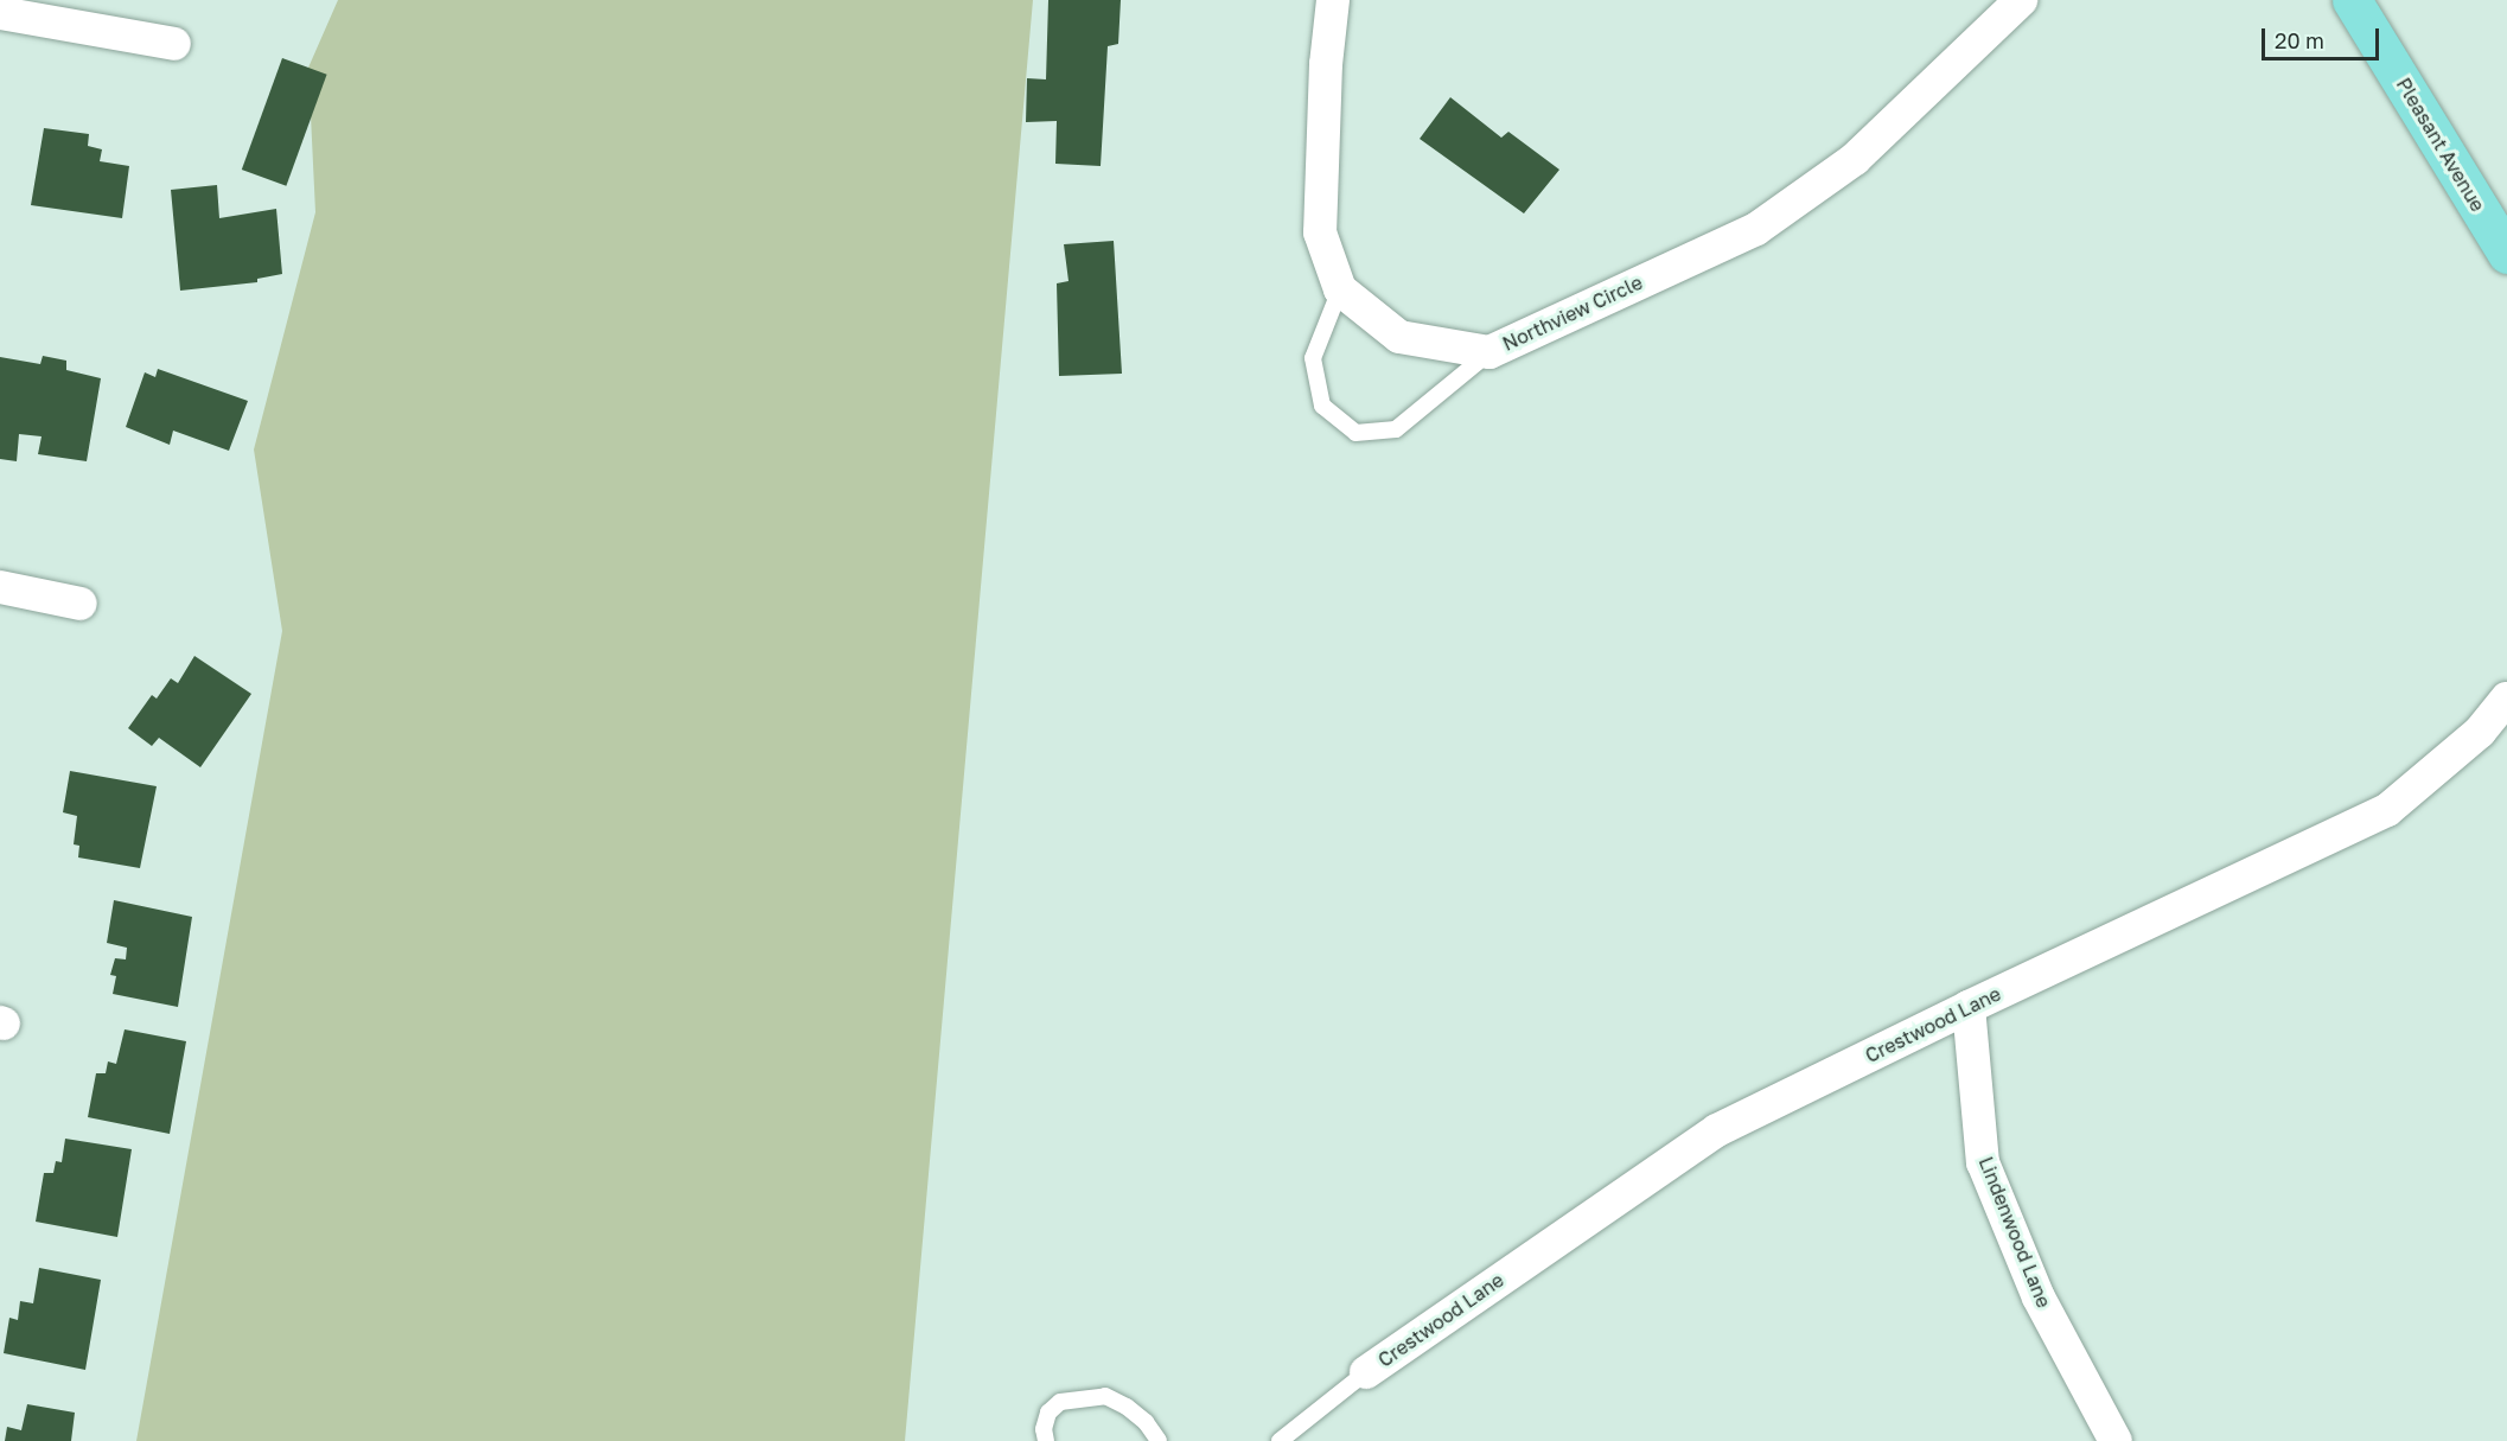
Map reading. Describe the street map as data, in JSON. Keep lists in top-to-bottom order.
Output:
{
  "streets": {
    "main road": ["Pleasant Avenue"],
    "street": ["Northview Circle", "Crestwood Lane", "Lindenwood Lane"]
  },
  "crossings": [
    ["Crestwood Lane", "Lindenwood Lane"]
  ],
  "scale_bar": "20 m"
}
